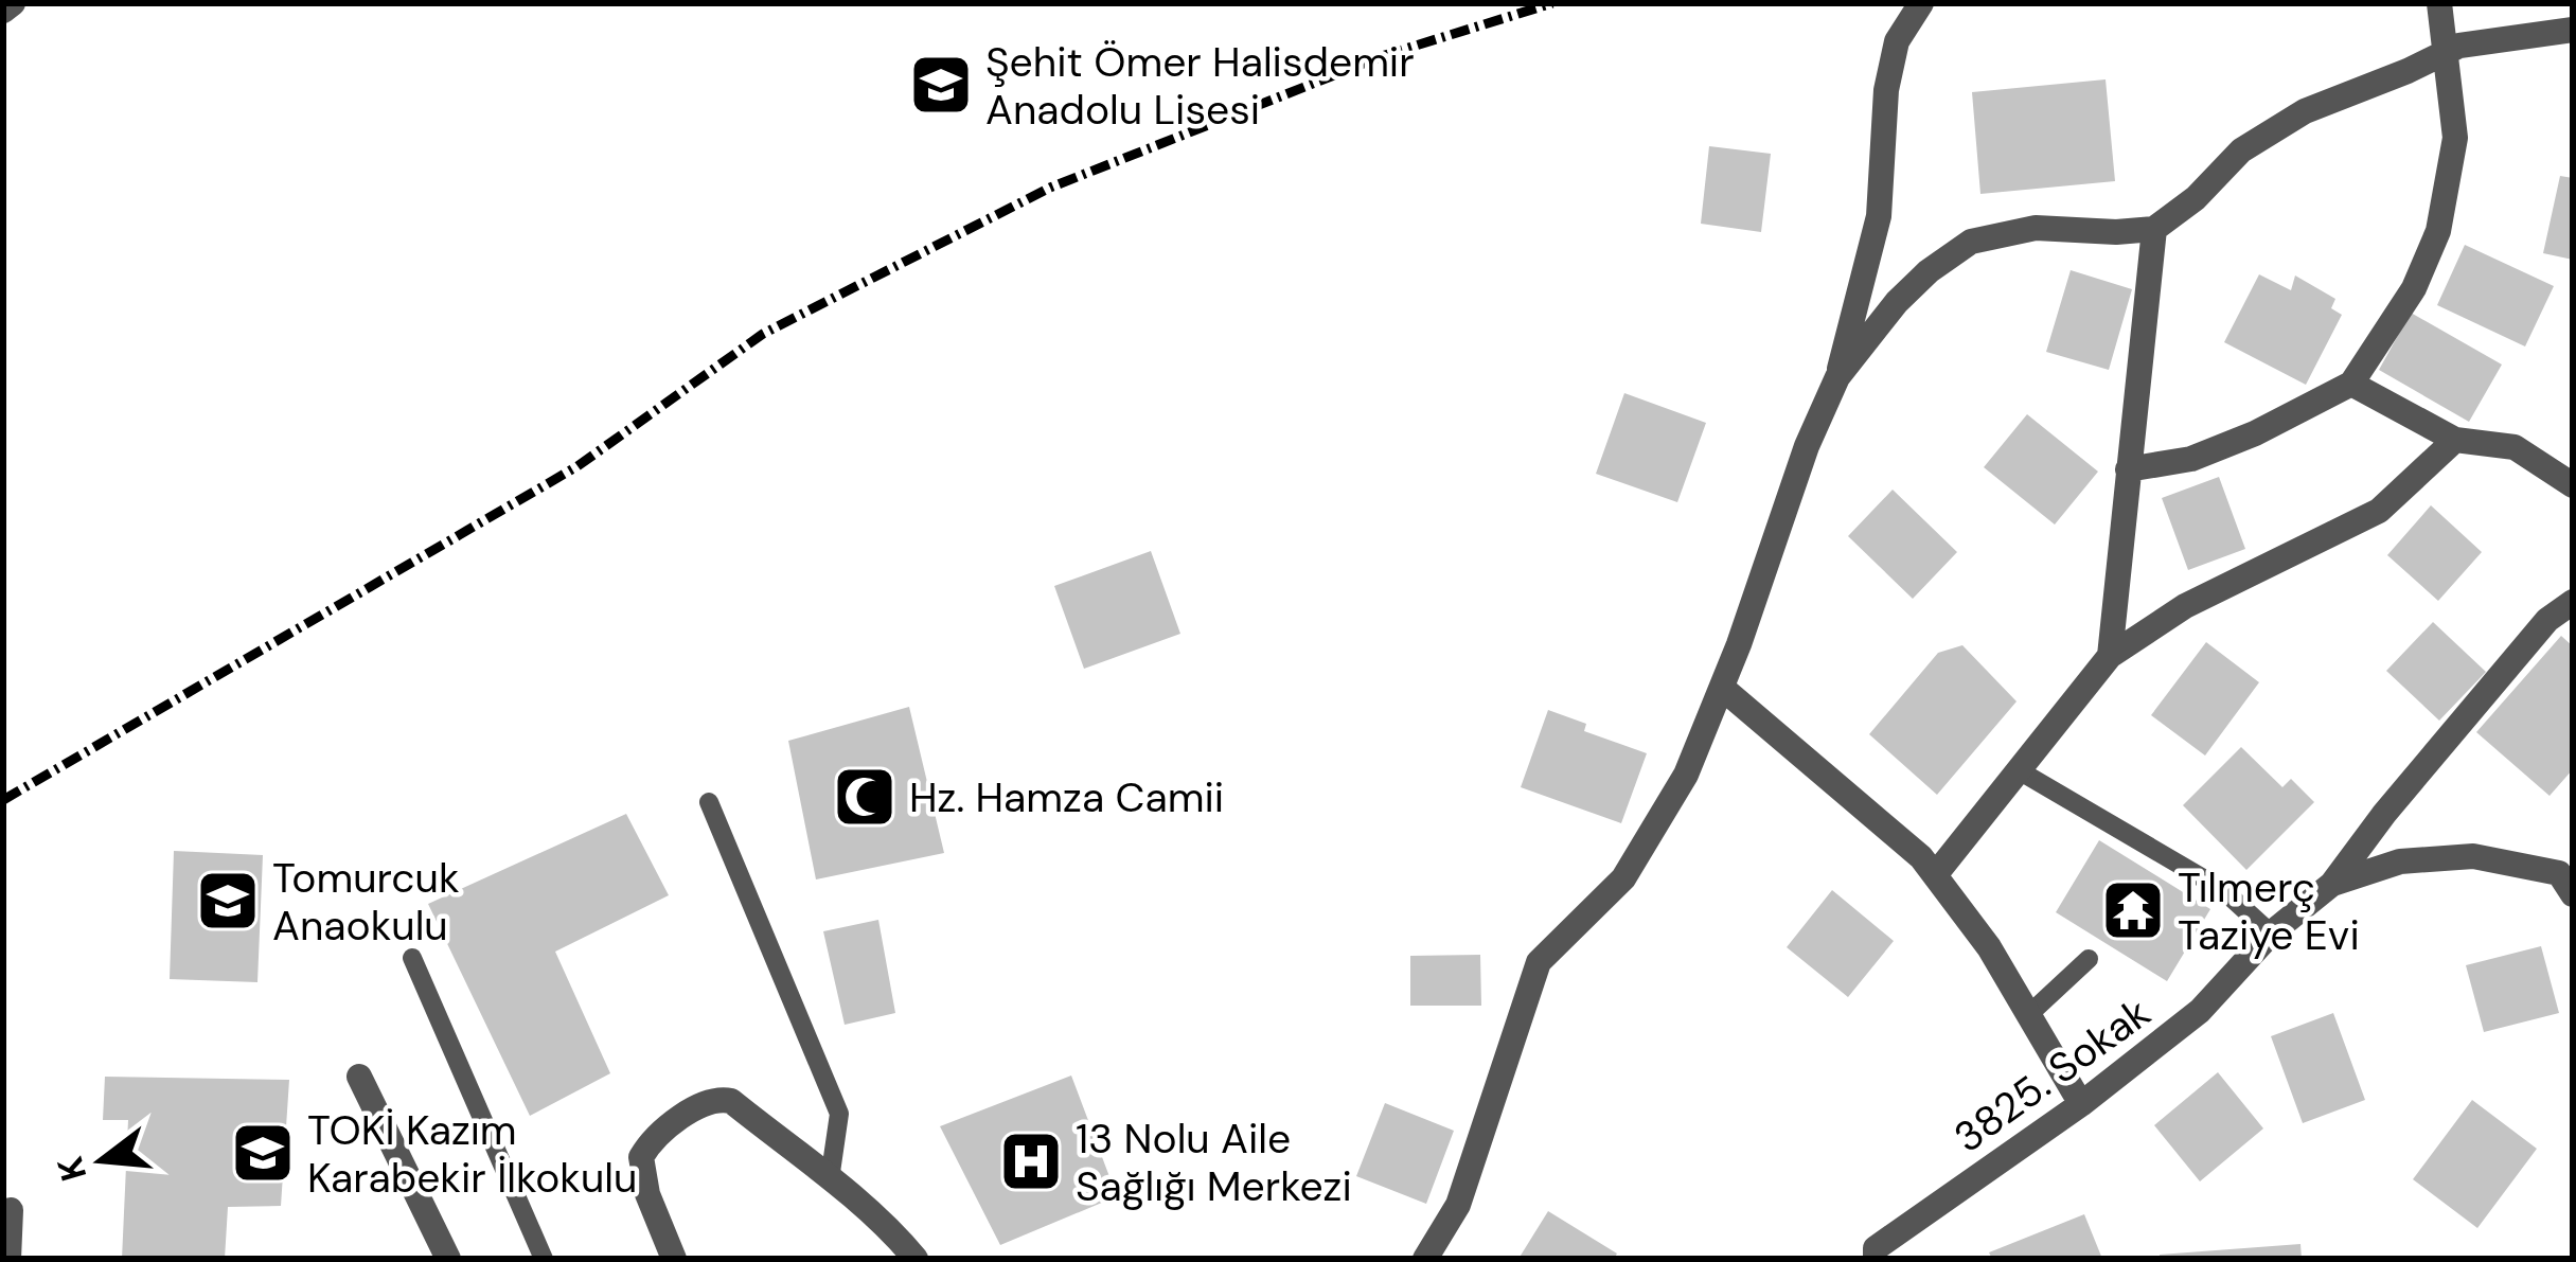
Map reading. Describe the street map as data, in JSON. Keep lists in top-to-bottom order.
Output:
{
  "streets": {
    "street": ["3825. Sokak"]
  },
  "places": {
    "school or university": ["Şehit Ömer Halisdemir Anadolu Lisesi", "Tomurcuk Anaokulu", "TOKİ Kazım Karabekir İlkokulu"],
    "mosque": ["Hz. Hamza Camii"],
    "temple": ["Tılmerç Taziye Evi"],
    "hospital": ["13 Nolu Aile Sağlığı Merkezi"]
  },
  "north": "left"
}
